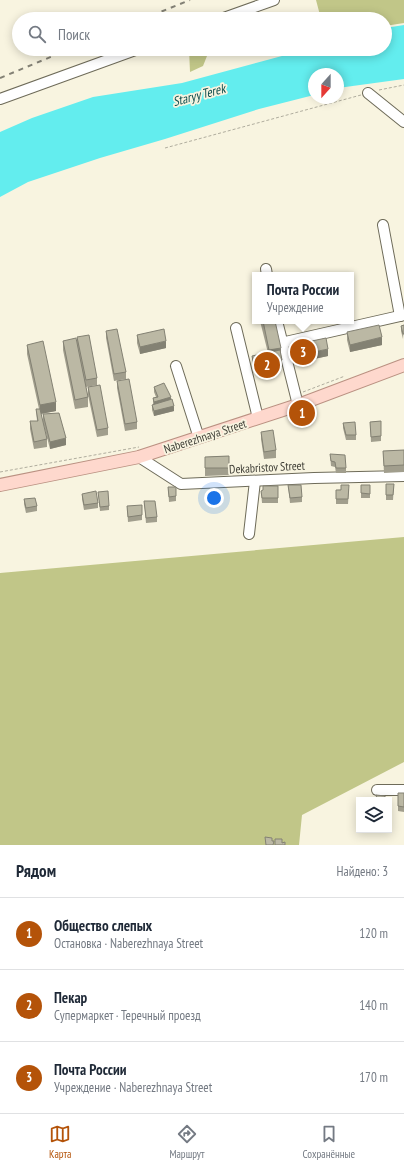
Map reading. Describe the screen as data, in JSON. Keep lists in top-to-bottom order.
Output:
{
  "streets": {
    "main road": ["Naberezhnaya Street"],
    "street": ["Dekabristov Street"]
  },
  "crossings": [
    ["Naberezhnaya Street", "Dekabristov Street"]
  ],
  "water": ["Staryy Terek"],
  "north": "bottom",
  "page": {
    "search": "Поиск",
    "popup": ["Почта России", "Учреждение"],
    "pins": ["3", "2", "1"],
    "heading": ["Рядом", "Найдено: 3"],
    "list": [
      {
        "mark": "1",
        "name": "Общество слепых",
        "note": "Остановка · Naberezhnaya Street",
        "value": "120 m"
      },
      {
        "mark": "2",
        "name": "Пекар",
        "note": "Супермаркет · Теречный проезд",
        "value": "140 m"
      },
      {
        "mark": "3",
        "name": "Почта России",
        "note": "Учреждение · Naberezhnaya Street",
        "value": "170 m"
      }
    ],
    "nav": ["Карта", "Маршрут", "Сохранённые"]
  }
}
